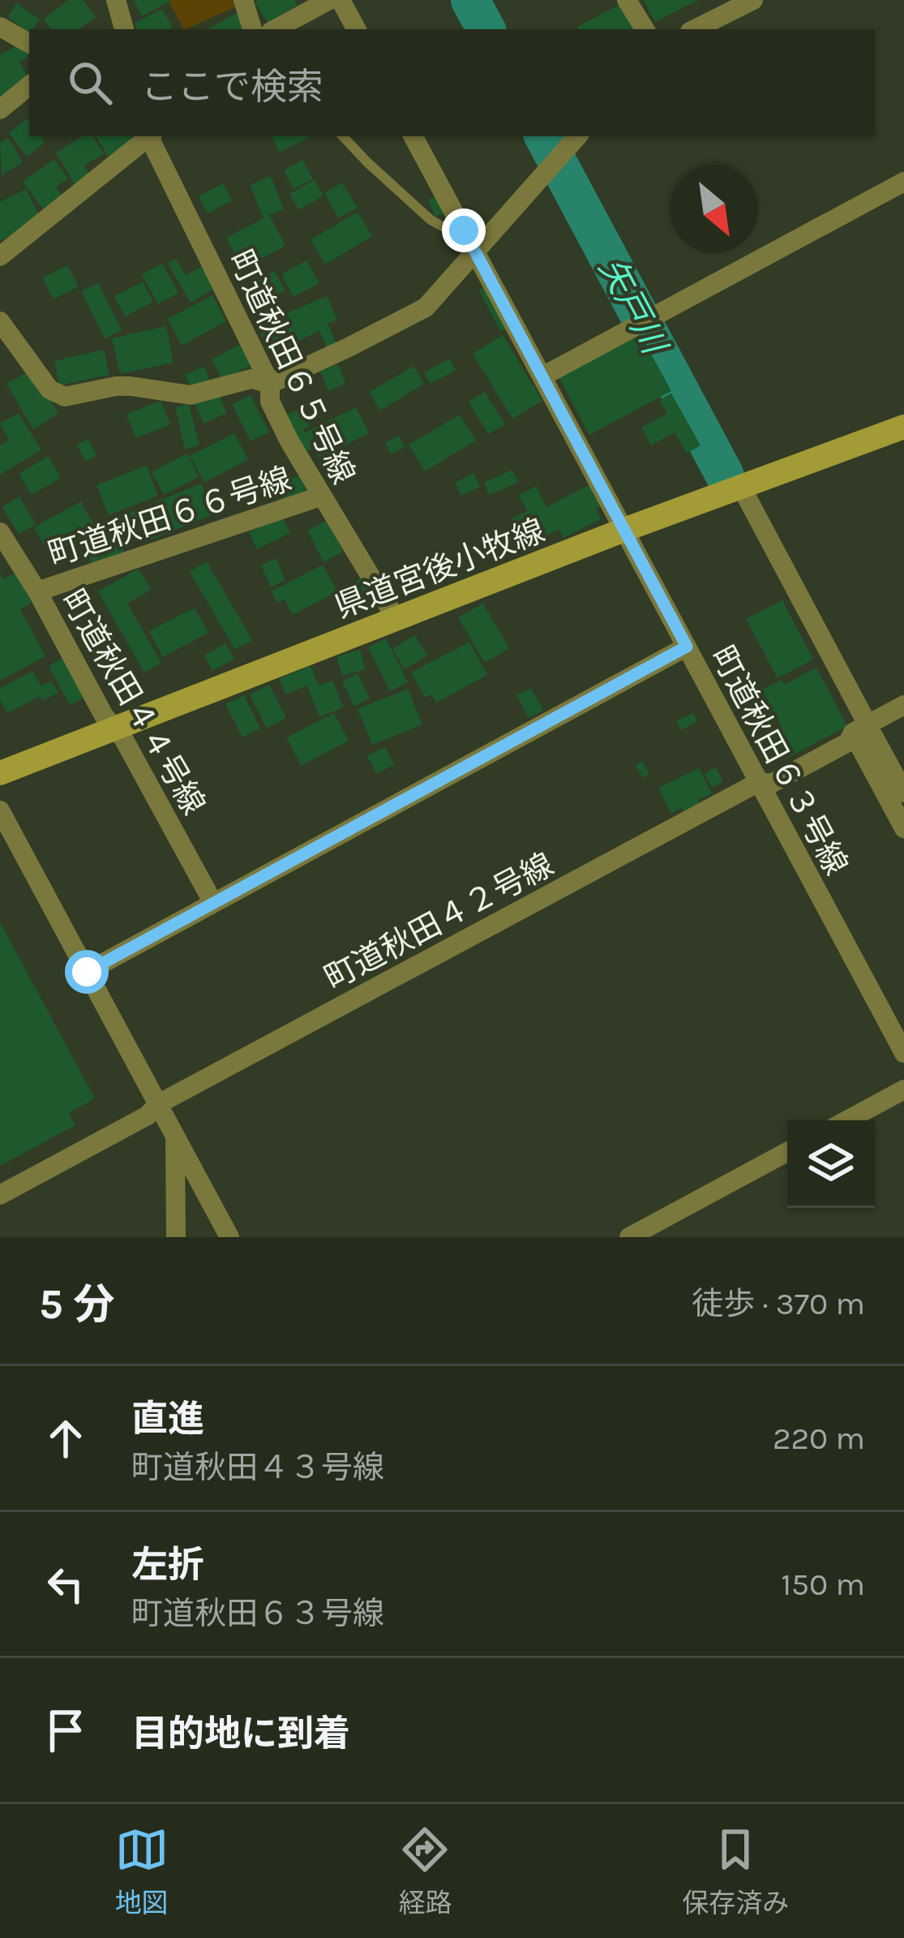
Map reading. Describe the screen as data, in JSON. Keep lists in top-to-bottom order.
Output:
{
  "streets": {
    "main road": ["県道宮後小牧線"],
    "street": [
      "町道秋田６５号線",
      "町道秋田６６号線",
      "町道秋田４４号線",
      "町道秋田６３号線",
      "町道秋田４２号線"
    ]
  },
  "crossings": [
    ["町道秋田６５号線", "町道秋田６６号線"],
    ["町道秋田６５号線", "県道宮後小牧線"],
    ["町道秋田６６号線", "町道秋田４４号線"],
    ["県道宮後小牧線", "町道秋田４４号線"],
    ["県道宮後小牧線", "町道秋田６３号線"],
    ["町道秋田６３号線", "町道秋田４２号線"]
  ],
  "water": ["矢戸川"],
  "north": "bottom right",
  "page": {
    "search": "ここで検索",
    "heading": ["5 分", "徒歩 · 370 m"],
    "list": [
      ["直進", "町道秋田４３号線", "220 m"],
      ["左折", "町道秋田６３号線", "150 m"],
      "目的地に到着"
    ],
    "nav": ["地図", "経路", "保存済み"]
  }
}
